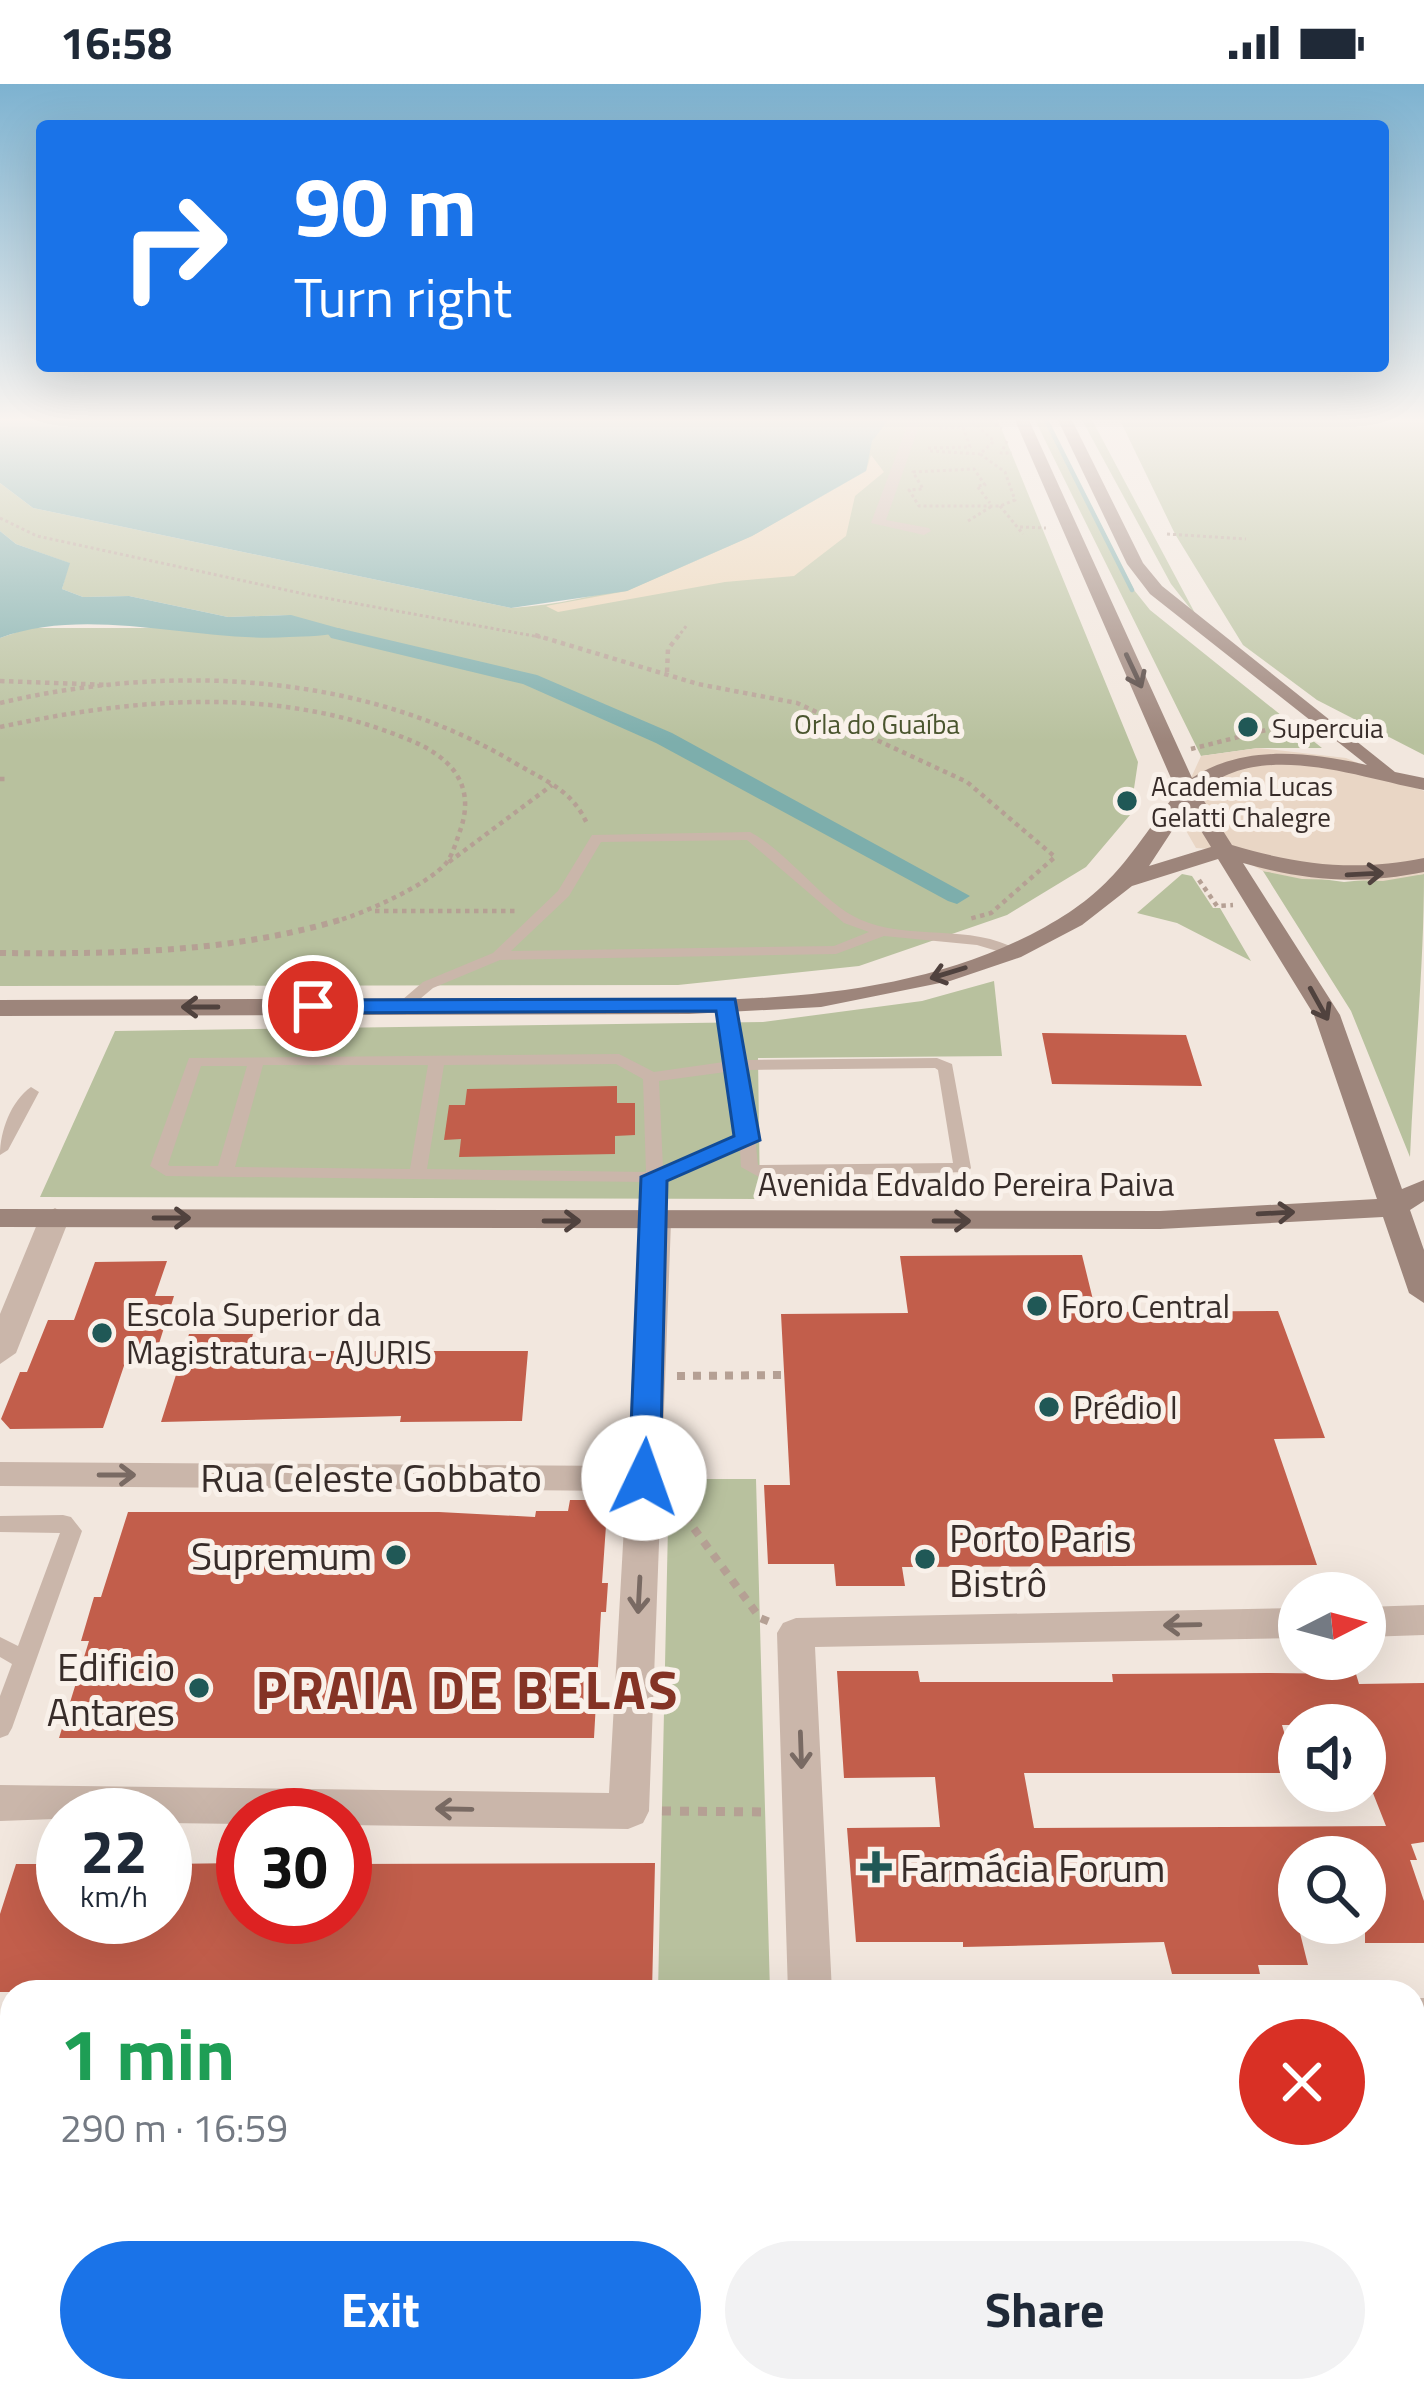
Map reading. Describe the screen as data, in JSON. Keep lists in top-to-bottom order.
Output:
{
  "streets": {
    "main road": ["Avenida Edvaldo Pereira Paiva"],
    "street": ["Rua Celeste Gobbato"]
  },
  "one_way": ["Rua Celeste Gobbato"],
  "districts": ["PRAIA DE BELAS"],
  "parks": ["Orla do Guaíba"],
  "places": {
    "other": [
      "Supercuia",
      "Academia Lucas Gelatti Chalegre",
      "Foro Central",
      "Escola Superior da Magistratura - AJURIS",
      "Prédio I",
      "Supremum",
      "Porto Paris Bistrô",
      "Edificio Antares"
    ],
    "health": ["Farmácia Forum"]
  },
  "north": "right",
  "page": {
    "status": "16:58",
    "turn": ["90 m", "Turn right"],
    "speed": "22 km/h",
    "limit": "30",
    "heading": ["1 min", "290 m · 16:59"],
    "buttons": ["Exit", "Share"]
  }
}
